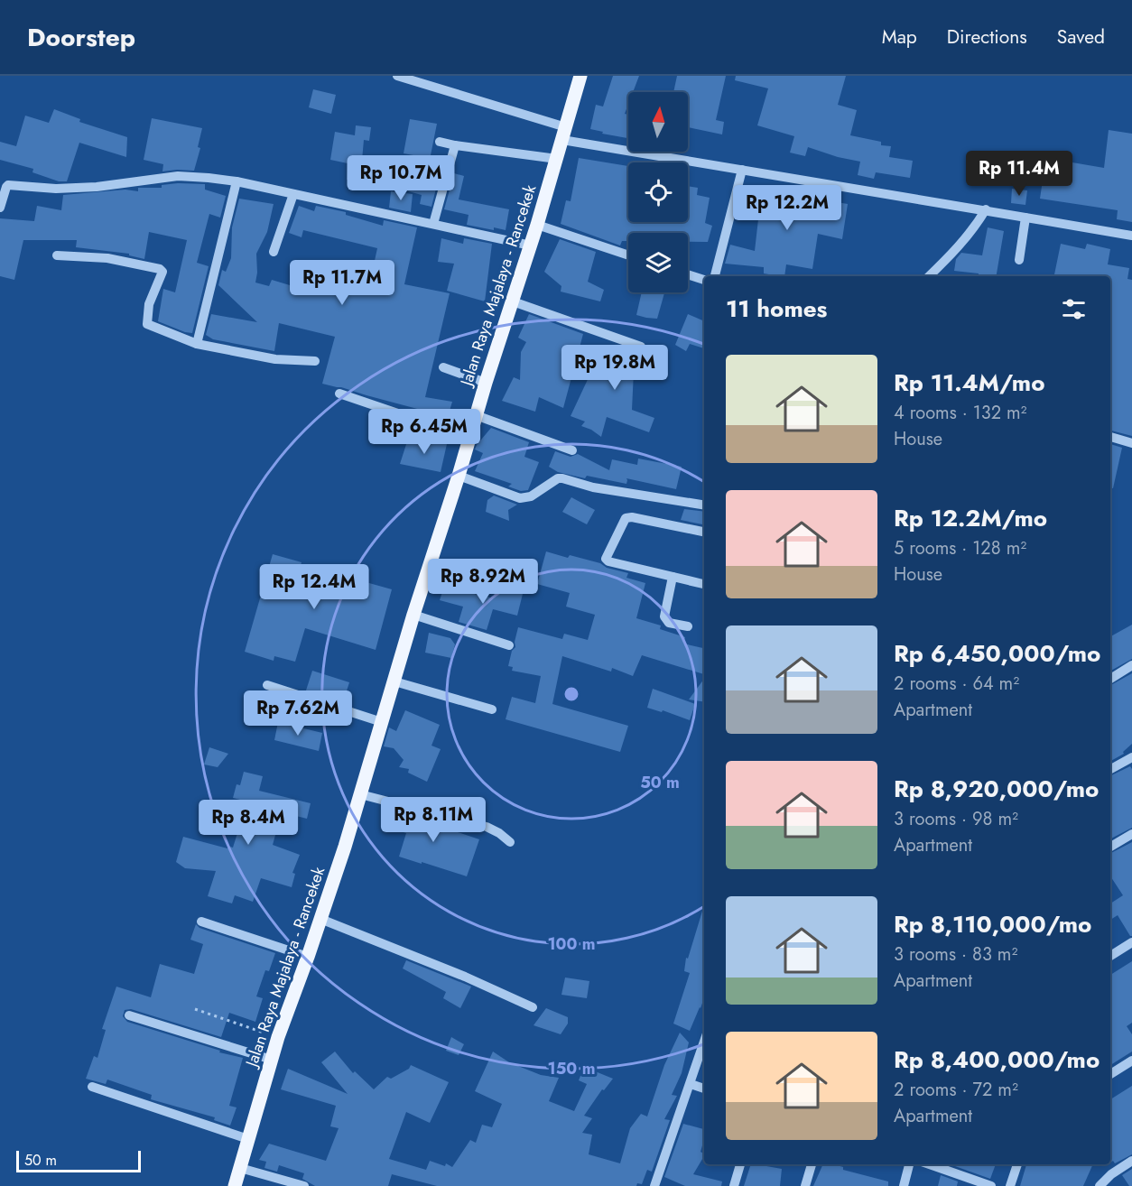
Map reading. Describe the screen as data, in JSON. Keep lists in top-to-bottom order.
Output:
{
  "streets": {
    "main road": ["Jalan Raya Majalaya - Rancekek"]
  },
  "scale_bar": "50 m",
  "north": "top",
  "page": {
    "header": "Doorstep",
    "nav": ["Map", "Directions", "Saved"],
    "price": [
      "Rp 11.4M",
      "Rp 10.7M",
      "Rp 12.2M",
      "Rp 11.7M",
      "Rp 19.8M",
      "Rp 6.45M",
      "Rp 8.92M",
      "Rp 12.4M",
      "Rp 7.62M",
      "Rp 8.11M",
      "Rp 8.4M"
    ],
    "heading": "11 homes",
    "list": [
      {
        "name": "Rp 11.4M/mo",
        "note": "4 rooms · 132 m² · House"
      },
      {
        "name": "Rp 12.2M/mo",
        "note": "5 rooms · 128 m² · House"
      },
      {
        "name": "Rp 6,450,000/mo",
        "note": "2 rooms · 64 m² · Apartment"
      },
      {
        "name": "Rp 8,920,000/mo",
        "note": "3 rooms · 98 m² · Apartment"
      },
      {
        "name": "Rp 8,110,000/mo",
        "note": "3 rooms · 83 m² · Apartment"
      },
      {
        "name": "Rp 8,400,000/mo",
        "note": "2 rooms · 72 m² · Apartment"
      }
    ],
    "scale": "50 m"
  },
  "rings": ["50 m", "100 m", "150 m"]
}
